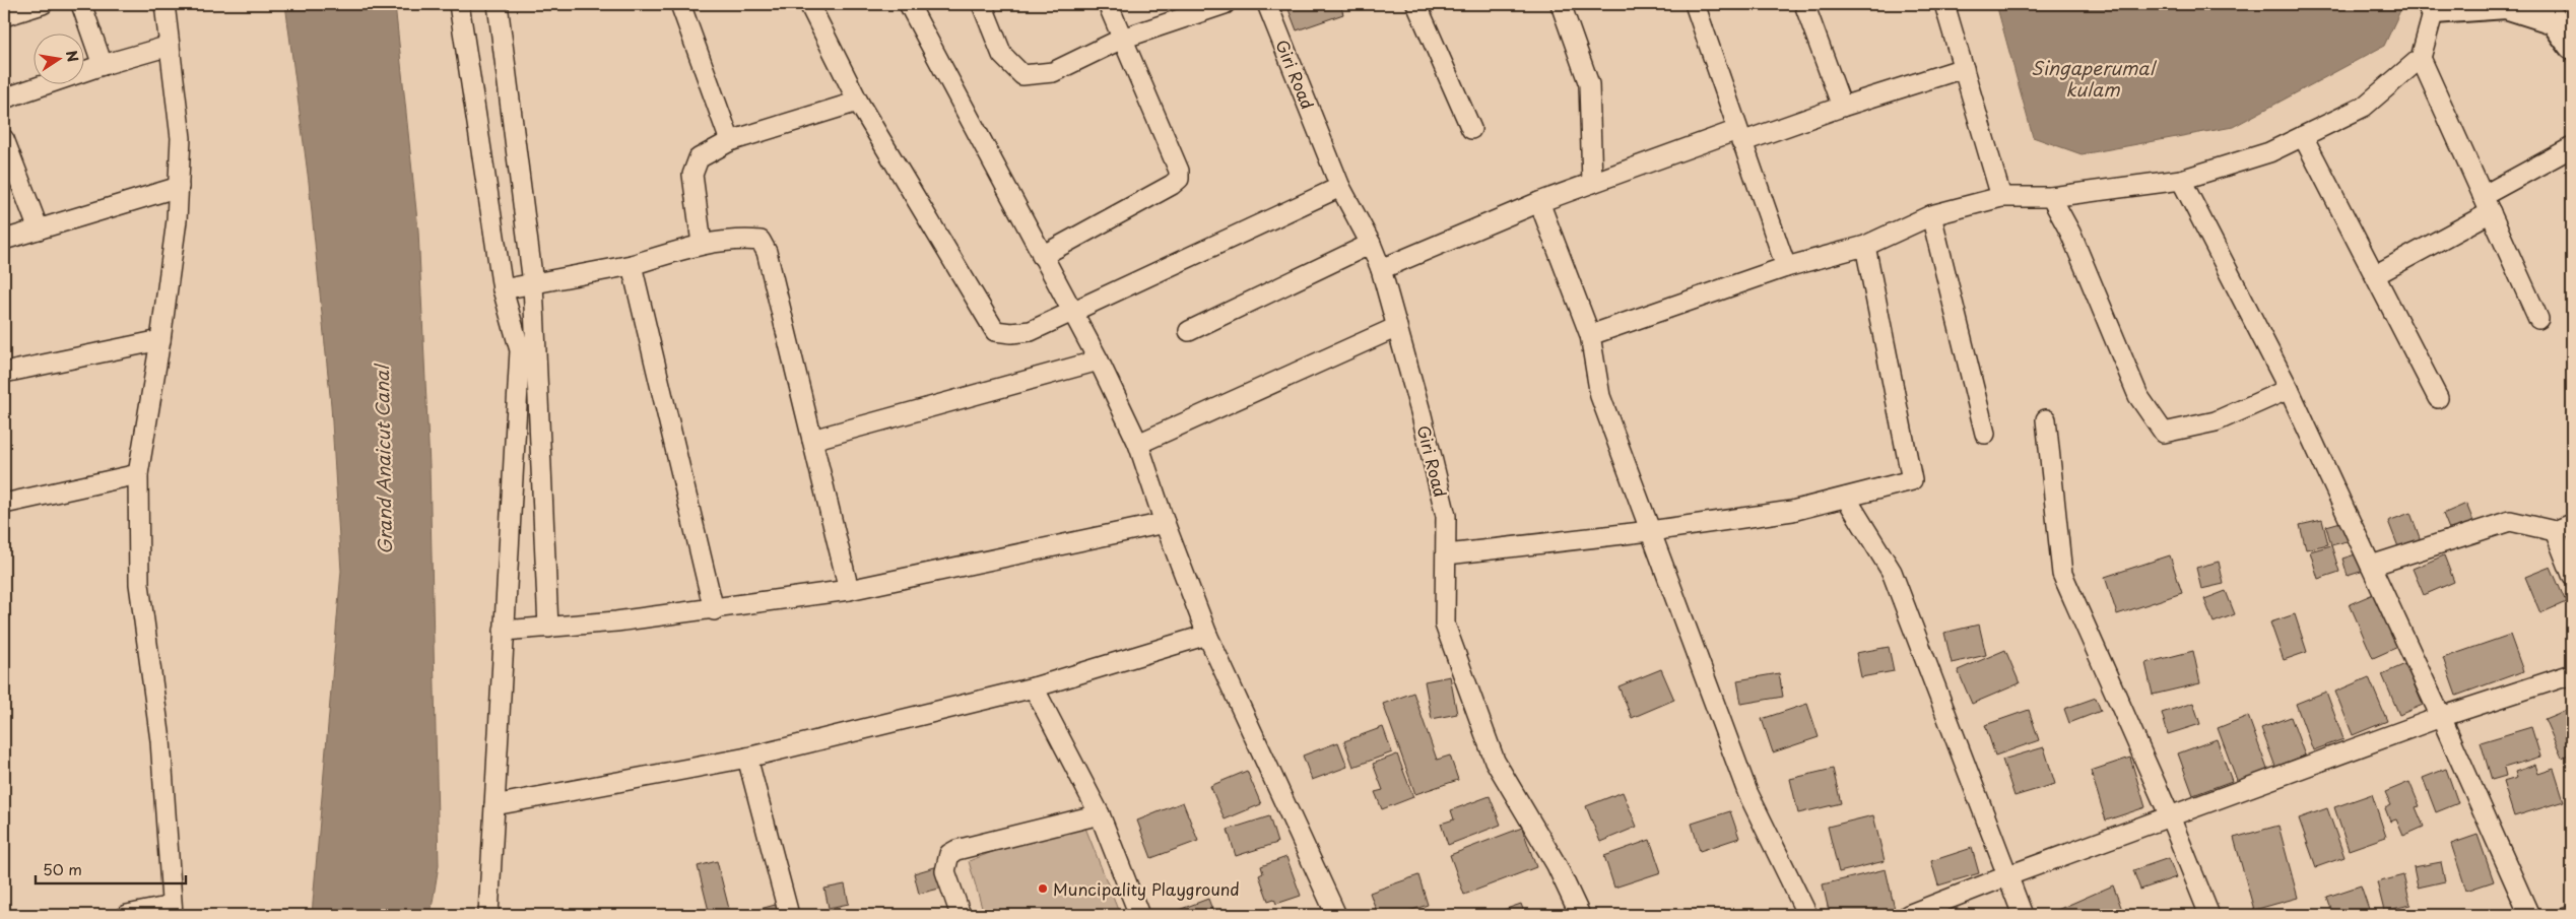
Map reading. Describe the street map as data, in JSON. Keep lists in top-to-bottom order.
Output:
{
  "streets": {
    "street": ["Giri Road"]
  },
  "water": ["Singaperumal kulam", "Grand Anaicut Canal"],
  "places": ["Muncipality Playground"],
  "scale_bar": "50 m",
  "north": "right"
}
